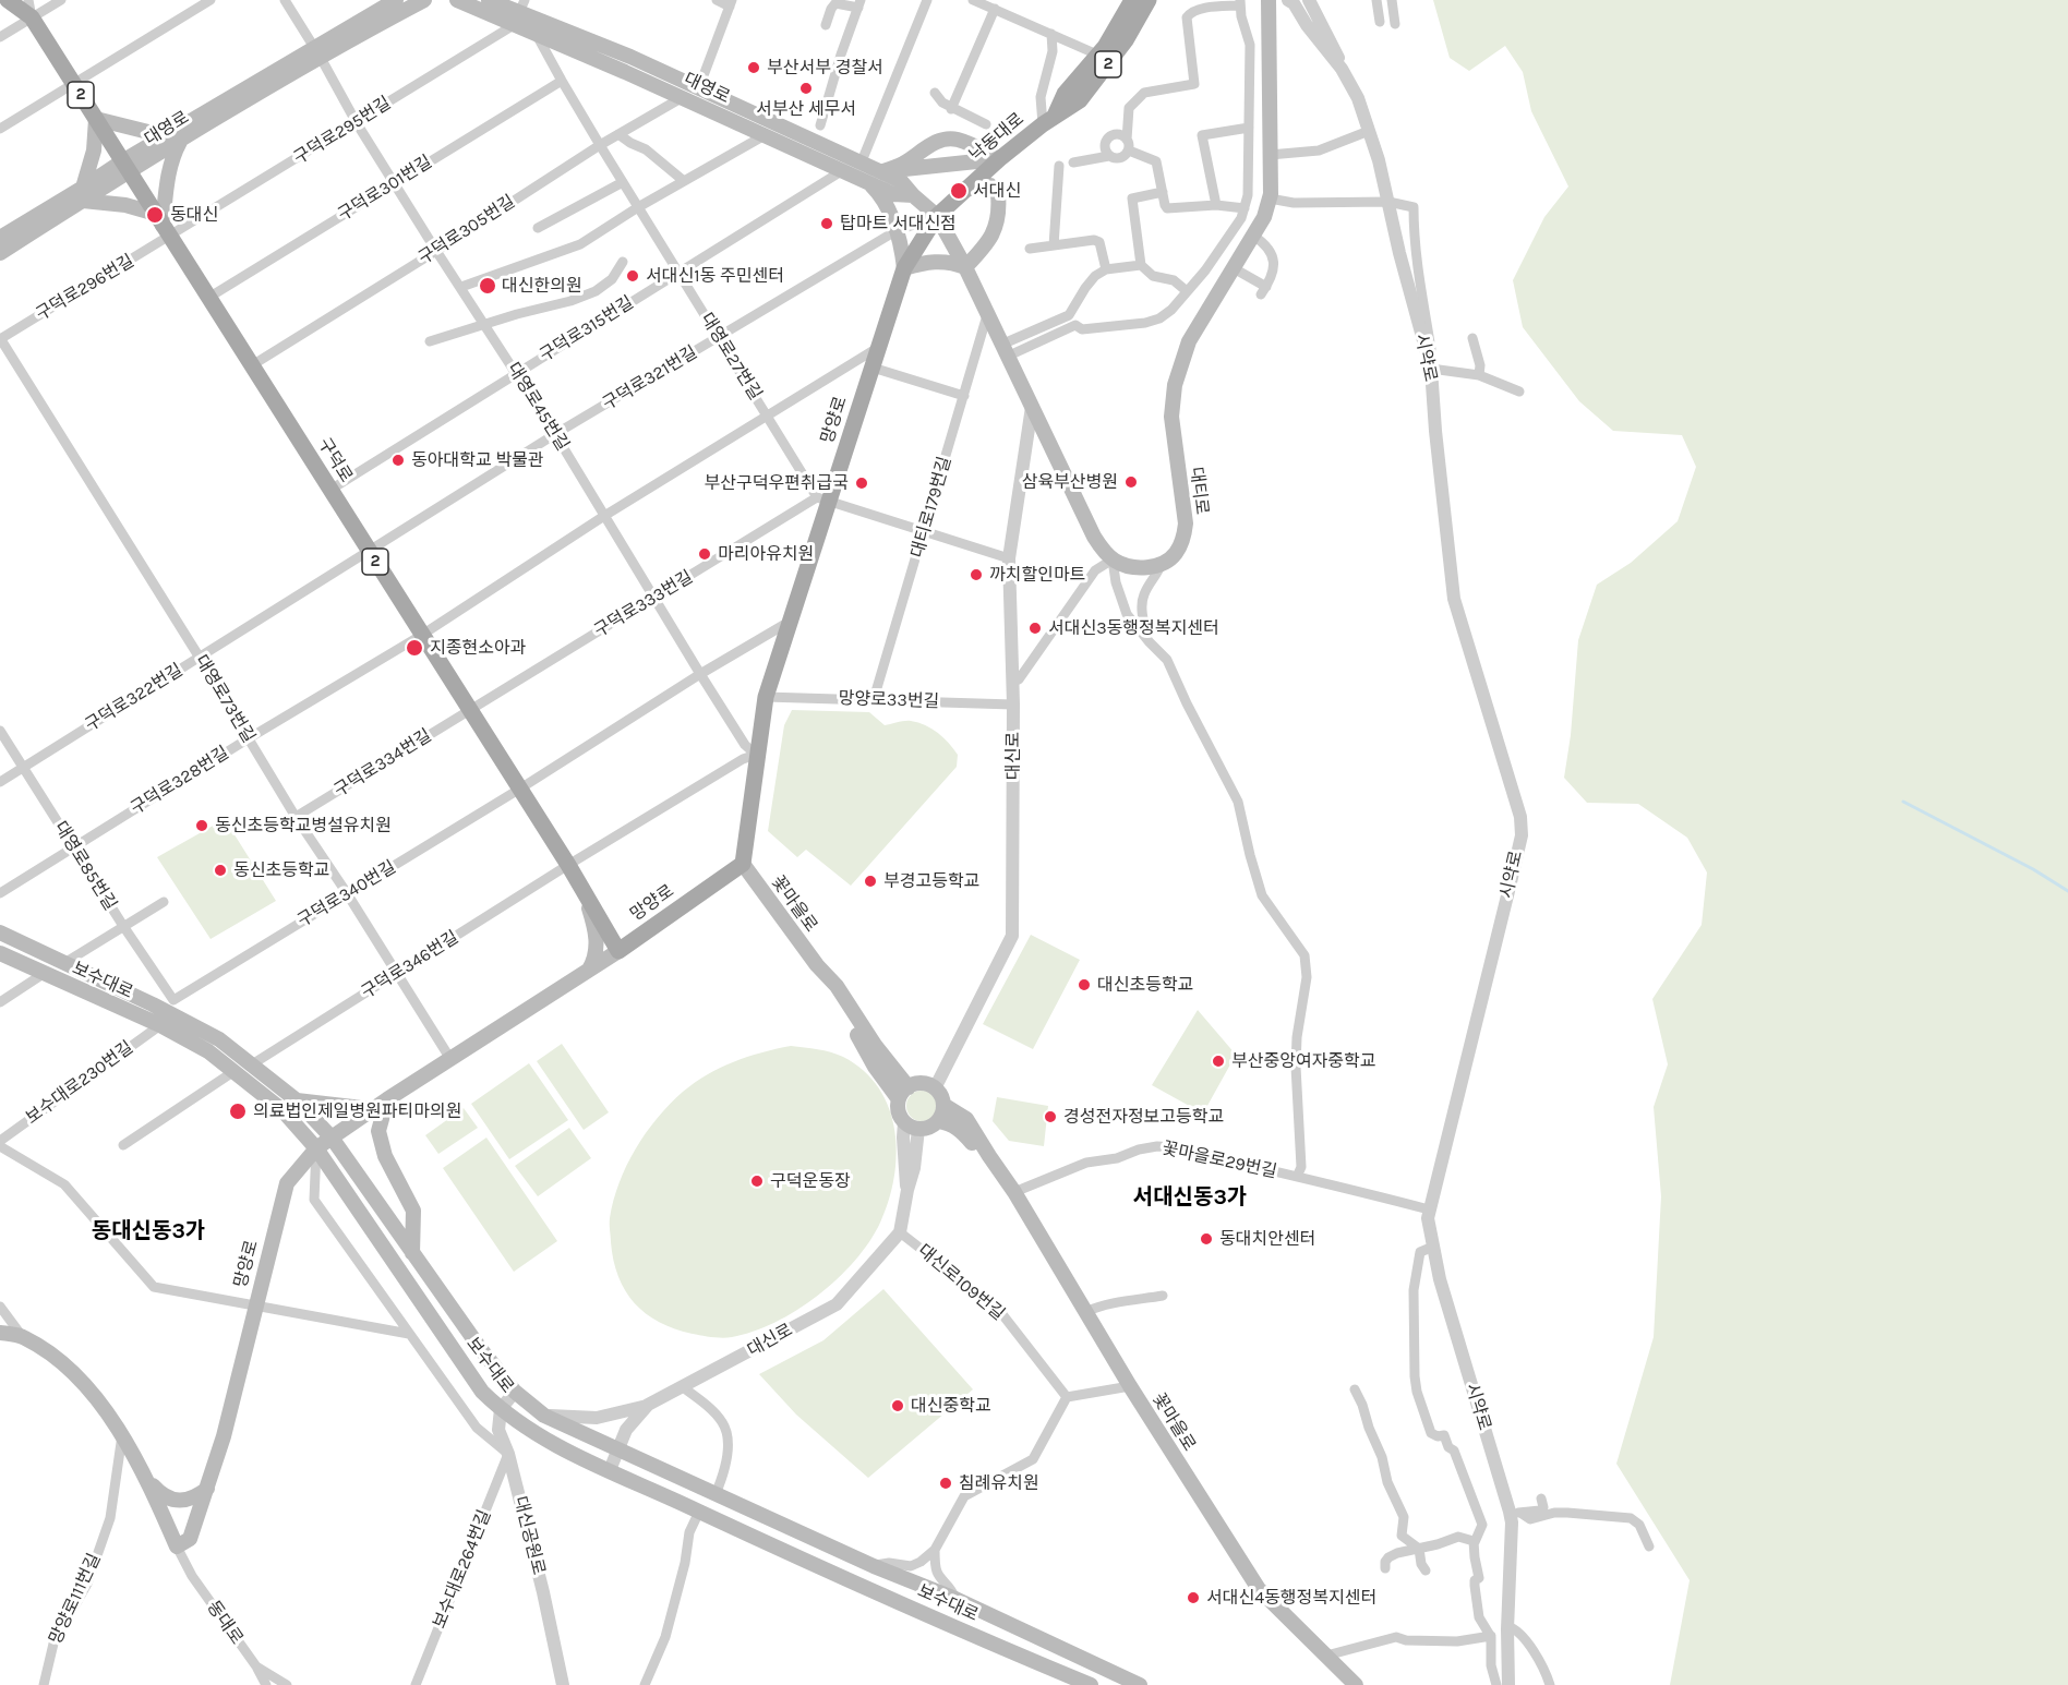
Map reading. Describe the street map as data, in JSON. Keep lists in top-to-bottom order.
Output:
{
  "streets": {
    "main road": [
      "2",
      "대영로",
      "낙동대로",
      "망양로",
      "구덕로",
      "대티로",
      "꽃마을로",
      "보수대로"
    ],
    "street": [
      "구덕로295번길",
      "구덕로301번길",
      "구덕로305번길",
      "구덕로296번길",
      "구덕로315번길",
      "대영로27번길",
      "시약로",
      "구덕로321번길",
      "대영로45번길",
      "대티로179번길",
      "구덕로333번길",
      "구덕로322번길",
      "대영로73번길",
      "망양로33번길",
      "대신로",
      "구덕로334번길",
      "구덕로328번길",
      "대영로85번길",
      "구덕로340번길",
      "구덕로346번길",
      "보수대로230번길",
      "꽃마을로29번길",
      "대신로109번길",
      "대신공원로",
      "보수대로264번길",
      "망양로111번길",
      "동대로"
    ]
  },
  "crossings": [
    ["대영로", "구덕로295번길"],
    ["대영로", "낙동대로"],
    ["대영로", "구덕로305번길"],
    ["대영로", "구덕로315번길"],
    ["대영로", "대영로27번길"],
    ["대영로", "구덕로321번길"],
    ["대영로", "대영로45번길"],
    ["대영로", "망양로"],
    ["대영로", "구덕로"],
    ["구덕로295번길", "구덕로296번길"],
    ["구덕로295번길", "대영로45번길"],
    ["구덕로295번길", "구덕로"],
    ["낙동대로", "구덕로321번길"],
    ["낙동대로", "망양로"],
    ["구덕로301번길", "대영로27번길"],
    ["구덕로301번길", "대영로45번길"],
    ["구덕로301번길", "구덕로"],
    ["구덕로305번길", "대영로27번길"],
    ["구덕로305번길", "대영로45번길"],
    ["구덕로305번길", "구덕로"],
    ["구덕로296번길", "구덕로"],
    ["구덕로296번길", "대영로73번길"],
    ["구덕로315번길", "대영로27번길"],
    ["구덕로315번길", "대영로45번길"],
    ["구덕로315번길", "구덕로"],
    ["대영로27번길", "구덕로321번길"],
    ["대영로27번길", "망양로"],
    ["대영로27번길", "구덕로333번길"],
    ["대영로27번길", "구덕로328번길"],
    ["시약로", "꽃마을로29번길"],
    ["구덕로321번길", "대영로45번길"],
    ["구덕로321번길", "망양로"],
    ["구덕로321번길", "구덕로"],
    ["구덕로321번길", "구덕로322번길"],
    ["대영로45번길", "망양로"],
    ["대영로45번길", "구덕로333번길"],
    ["대영로45번길", "구덕로328번길"],
    ["대영로45번길", "구덕로340번길"],
    ["대영로45번길", "구덕로346번길"],
    ["망양로", "구덕로"],
    ["망양로", "구덕로333번길"],
    ["망양로", "대영로73번길"],
    ["망양로", "망양로33번길"],
    ["망양로", "구덕로328번길"],
    ["망양로", "구덕로340번길"],
    ["망양로", "꽃마을로"],
    ["망양로", "구덕로346번길"],
    ["망양로", "보수대로"],
    ["망양로", "동대로"],
    ["구덕로", "구덕로333번길"],
    ["구덕로", "구덕로322번길"],
    ["구덕로", "구덕로334번길"],
    ["구덕로", "구덕로328번길"],
    ["구덕로", "구덕로340번길"],
    ["구덕로", "구덕로346번길"],
    ["대티로179번길", "망양로33번길"],
    ["구덕로333번길", "구덕로334번길"],
    ["구덕로322번길", "대영로73번길"],
    ["구덕로322번길", "대영로85번길"],
    ["대영로73번길", "구덕로334번길"],
    ["대영로73번길", "구덕로328번길"],
    ["대영로73번길", "구덕로340번길"],
    ["대영로73번길", "구덕로346번길"],
    ["망양로33번길", "대신로"],
    ["대신로", "꽃마을로"],
    ["대신로", "보수대로"],
    ["대신로", "대신로109번길"],
    ["구덕로328번길", "대영로85번길"],
    ["대영로85번길", "구덕로340번길"],
    ["대영로85번길", "보수대로"],
    ["대영로85번길", "보수대로230번길"],
    ["구덕로340번길", "보수대로"],
    ["구덕로340번길", "보수대로230번길"],
    ["꽃마을로", "꽃마을로29번길"],
    ["구덕로346번길", "보수대로"],
    ["보수대로", "보수대로230번길"],
    ["보수대로", "대신공원로"],
    ["대신공원로", "보수대로264번길"]
  ],
  "districts": ["서대신동3가", "동대신동3가"],
  "places": [
    "부산서부 경찰서",
    "서부산 세무서",
    "서대신",
    "동대신",
    "탑마트 서대신점",
    "서대신1동 주민센터",
    "대신한의원",
    "동아대학교 박물관",
    "삼육부산병원",
    "부산구덕우편취급국",
    "마리아유치원",
    "까치할인마트",
    "서대신3동행정복지센터",
    "지종현소아과",
    "동신초등학교병설유치원",
    "동신초등학교",
    "부경고등학교",
    "대신초등학교",
    "부산중앙여자중학교",
    "의료법인제일병원파티마의원",
    "경성전자정보고등학교",
    "구덕운동장",
    "동대치안센터",
    "대신중학교",
    "침례유치원",
    "서대신4동행정복지센터"
  ]
}
